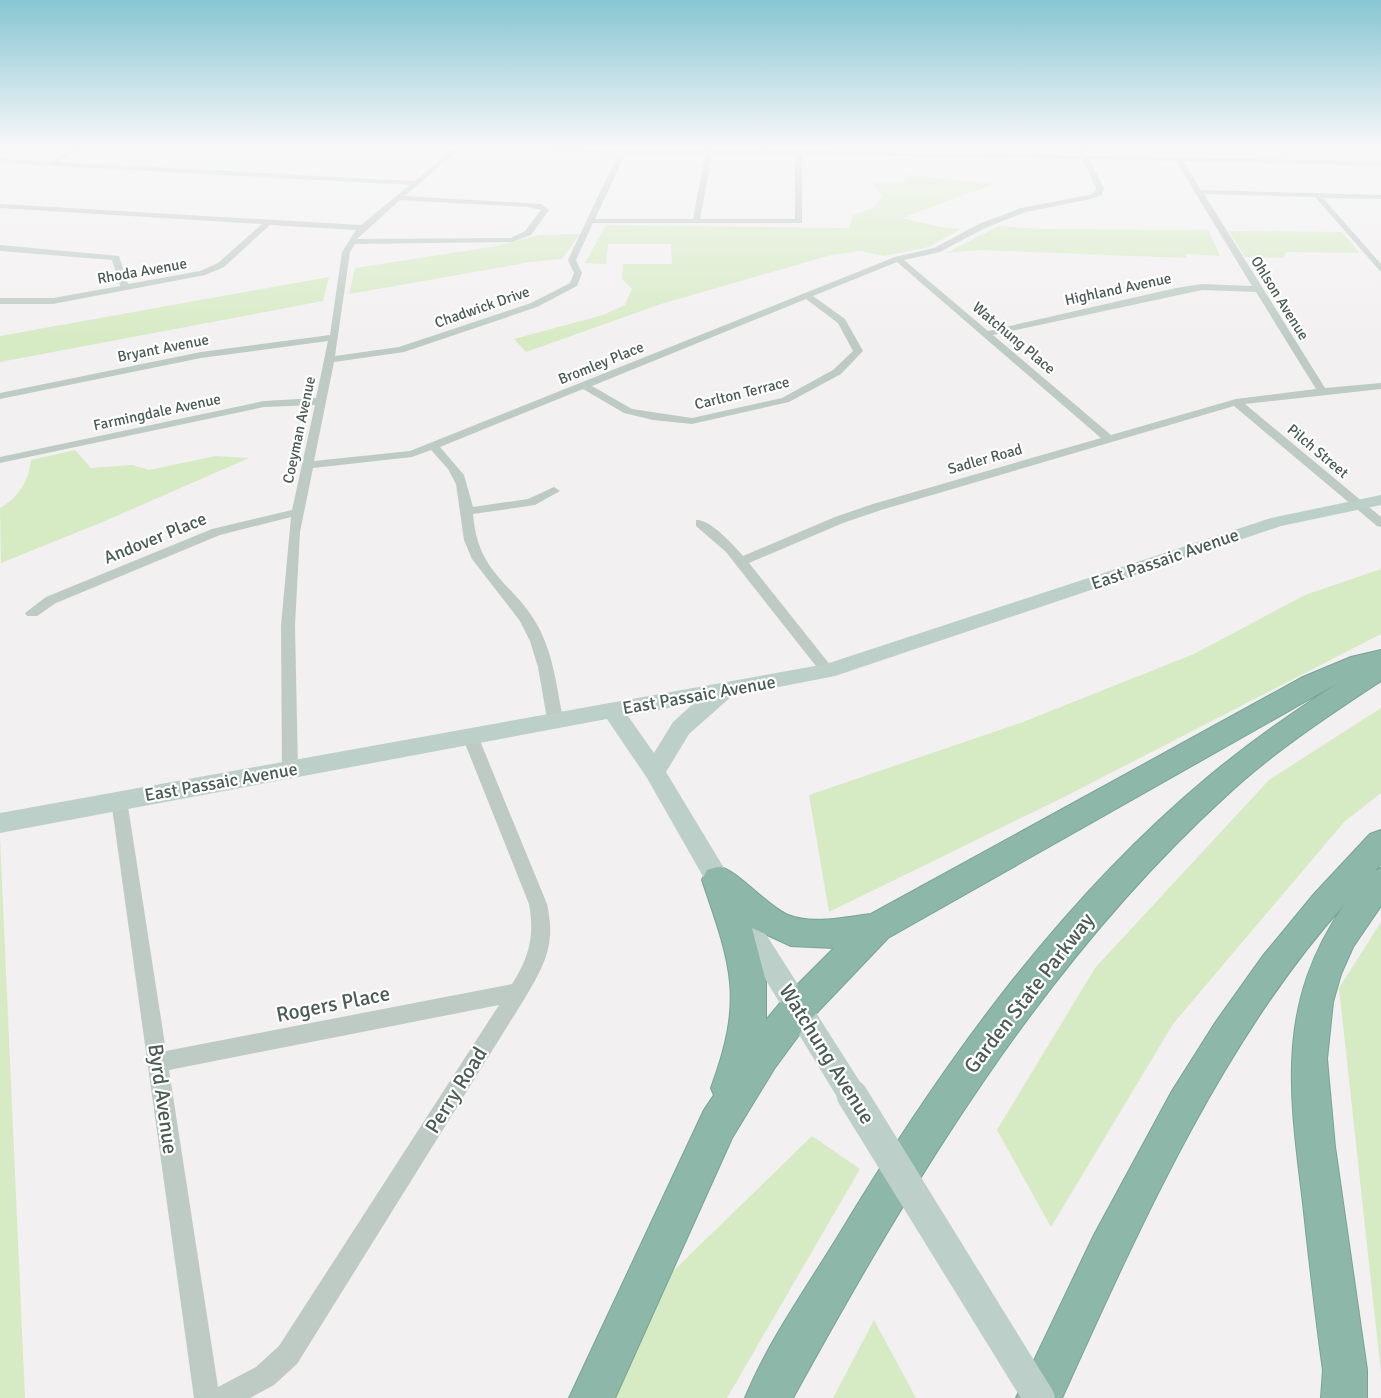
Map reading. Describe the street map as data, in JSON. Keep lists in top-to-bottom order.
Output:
{
  "streets": {
    "highway": ["Garden State Parkway"],
    "main road": ["East Passaic Avenue", "Watchung Avenue"],
    "street": [
      "Rhoda Avenue",
      "Highland Avenue",
      "Ohlson Avenue",
      "Chadwick Drive",
      "Watchung Place",
      "Bryant Avenue",
      "Bromley Place",
      "Carlton Terrace",
      "Farmingdale Avenue",
      "Coeyman Avenue",
      "Pilch Street",
      "Sadler Road",
      "Andover Place",
      "Rogers Place",
      "Perry Road",
      "Byrd Avenue"
    ]
  },
  "crossings": [
    ["Highland Avenue", "Ohlson Avenue"],
    ["Highland Avenue", "Watchung Place"],
    ["Ohlson Avenue", "Sadler Road"],
    ["Chadwick Drive", "Coeyman Avenue"],
    ["Watchung Place", "Bromley Place"],
    ["Watchung Place", "Sadler Road"],
    ["Bryant Avenue", "Coeyman Avenue"],
    ["Bromley Place", "Carlton Terrace"],
    ["Bromley Place", "Coeyman Avenue"],
    ["Farmingdale Avenue", "Coeyman Avenue"],
    ["Coeyman Avenue", "Andover Place"],
    ["Coeyman Avenue", "East Passaic Avenue"],
    ["Pilch Street", "Sadler Road"],
    ["Pilch Street", "East Passaic Avenue"],
    ["East Passaic Avenue", "Watchung Avenue"],
    ["East Passaic Avenue", "Perry Road"],
    ["East Passaic Avenue", "Byrd Avenue"],
    ["Rogers Place", "Perry Road"],
    ["Rogers Place", "Byrd Avenue"]
  ]
}
